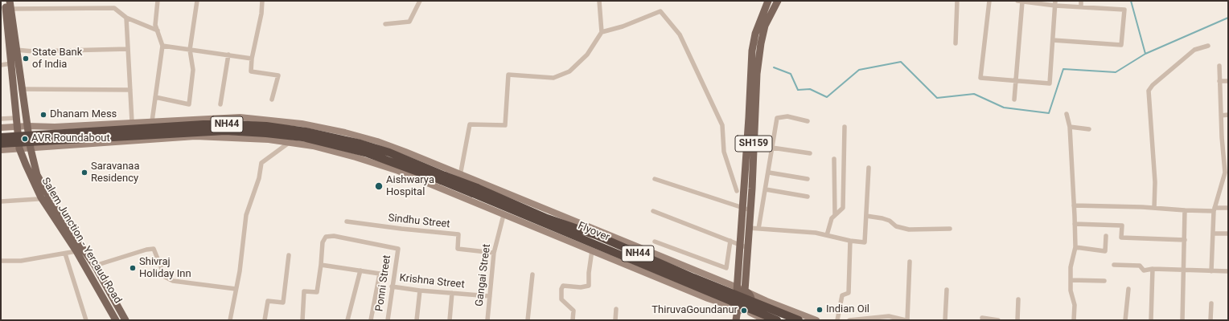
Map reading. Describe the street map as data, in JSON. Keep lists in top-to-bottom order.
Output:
{
  "streets": {
    "highway": ["NH44", "Flyover"],
    "main road": ["SH159", "Salem Junction - Yercaud Road"],
    "street": [
      "Sindhu Street",
      "Gangai Street",
      "Krishna Street",
      "Ponni Street"
    ]
  },
  "crossings": [
    ["NH44", "Flyover"],
    ["Sindhu Street", "Gangai Street"],
    ["Gangai Street", "Krishna Street"],
    ["Krishna Street", "Ponni Street"]
  ],
  "places": [
    "State Bank of India",
    "Dhanam Mess",
    "AVR Roundabout",
    "Saravanaa Residency",
    "Aishwarya Hospital",
    "Shivraj Holiday Inn",
    "Indian Oil",
    "ThiruvaGoundanur"
  ]
}
